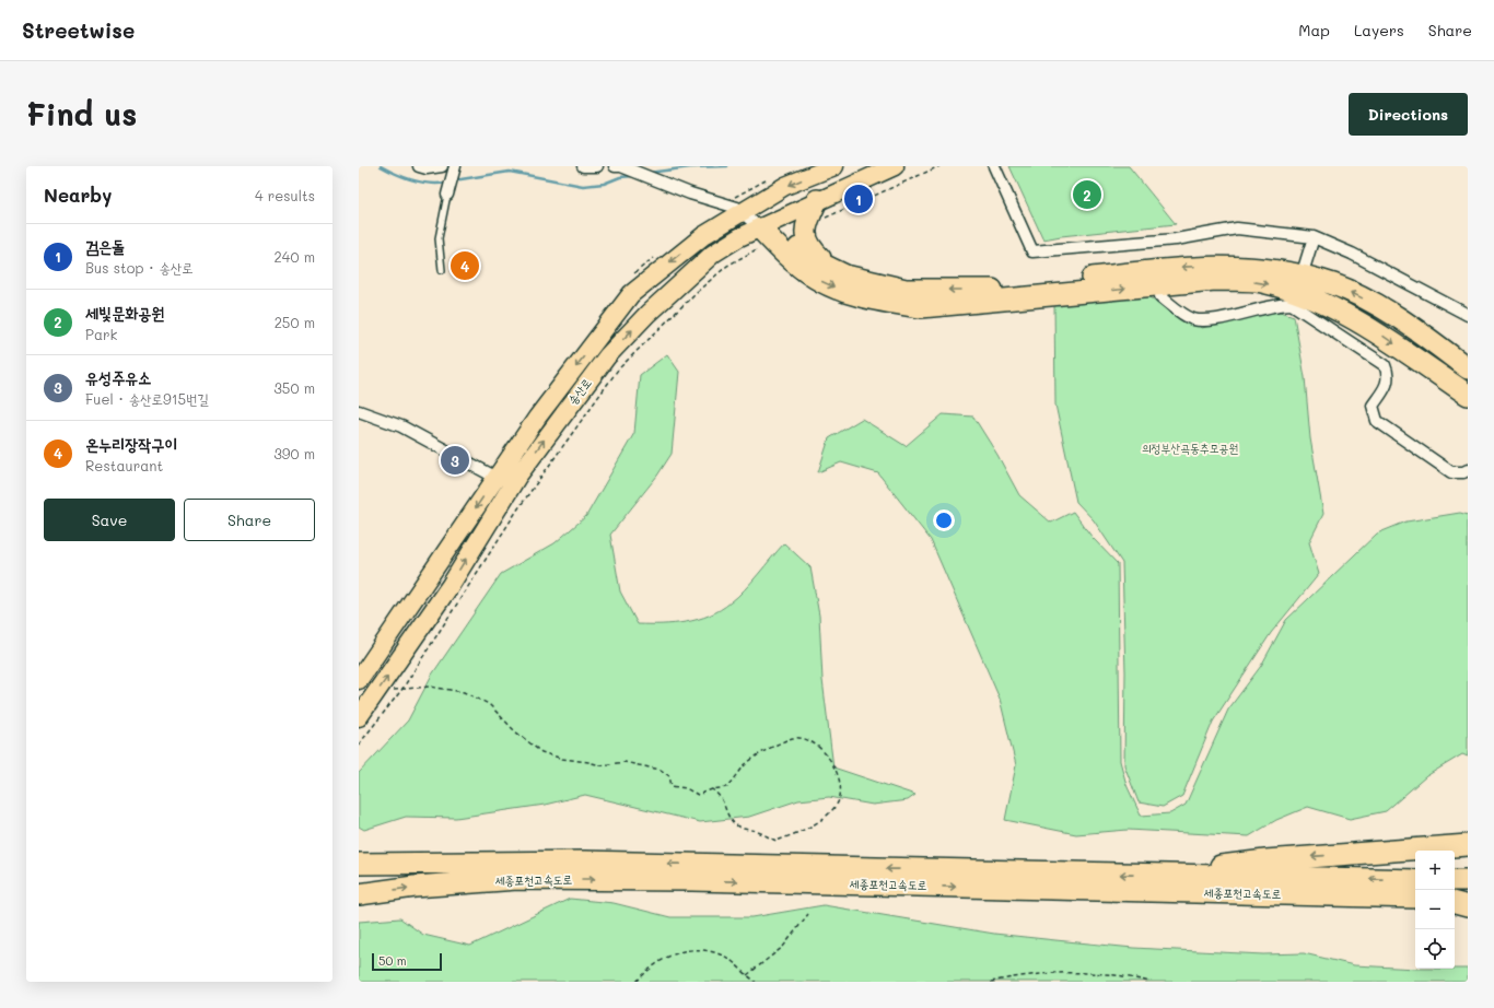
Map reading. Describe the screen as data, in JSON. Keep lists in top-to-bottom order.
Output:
{
  "streets": {
    "highway": ["세종포천고속도로"],
    "main road": ["송산로"]
  },
  "parks": ["의정부산곡동추모공원"],
  "scale_bar": "50 m",
  "page": {
    "header": "Streetwise",
    "nav": ["Map", "Layers", "Share"],
    "buttons": [
      "Directions",
      ["Save", "Share"]
    ],
    "title": "Find us",
    "heading": ["Nearby", "4 results"],
    "pins": [
      "2",
      "1",
      "4",
      "3"
    ],
    "list": [
      {
        "mark": "1",
        "name": "검은돌",
        "note": "Bus stop · 송산로",
        "value": "240 m"
      },
      {
        "mark": "2",
        "name": "세빛문화공원",
        "note": "Park",
        "value": "250 m"
      },
      {
        "mark": "3",
        "name": "유성주유소",
        "note": "Fuel · 송산로915번길",
        "value": "350 m"
      },
      {
        "mark": "4",
        "name": "온누리장작구이",
        "note": "Restaurant",
        "value": "390 m"
      }
    ],
    "map_buttons": ["+", "−"],
    "scale": "50 m"
  }
}
